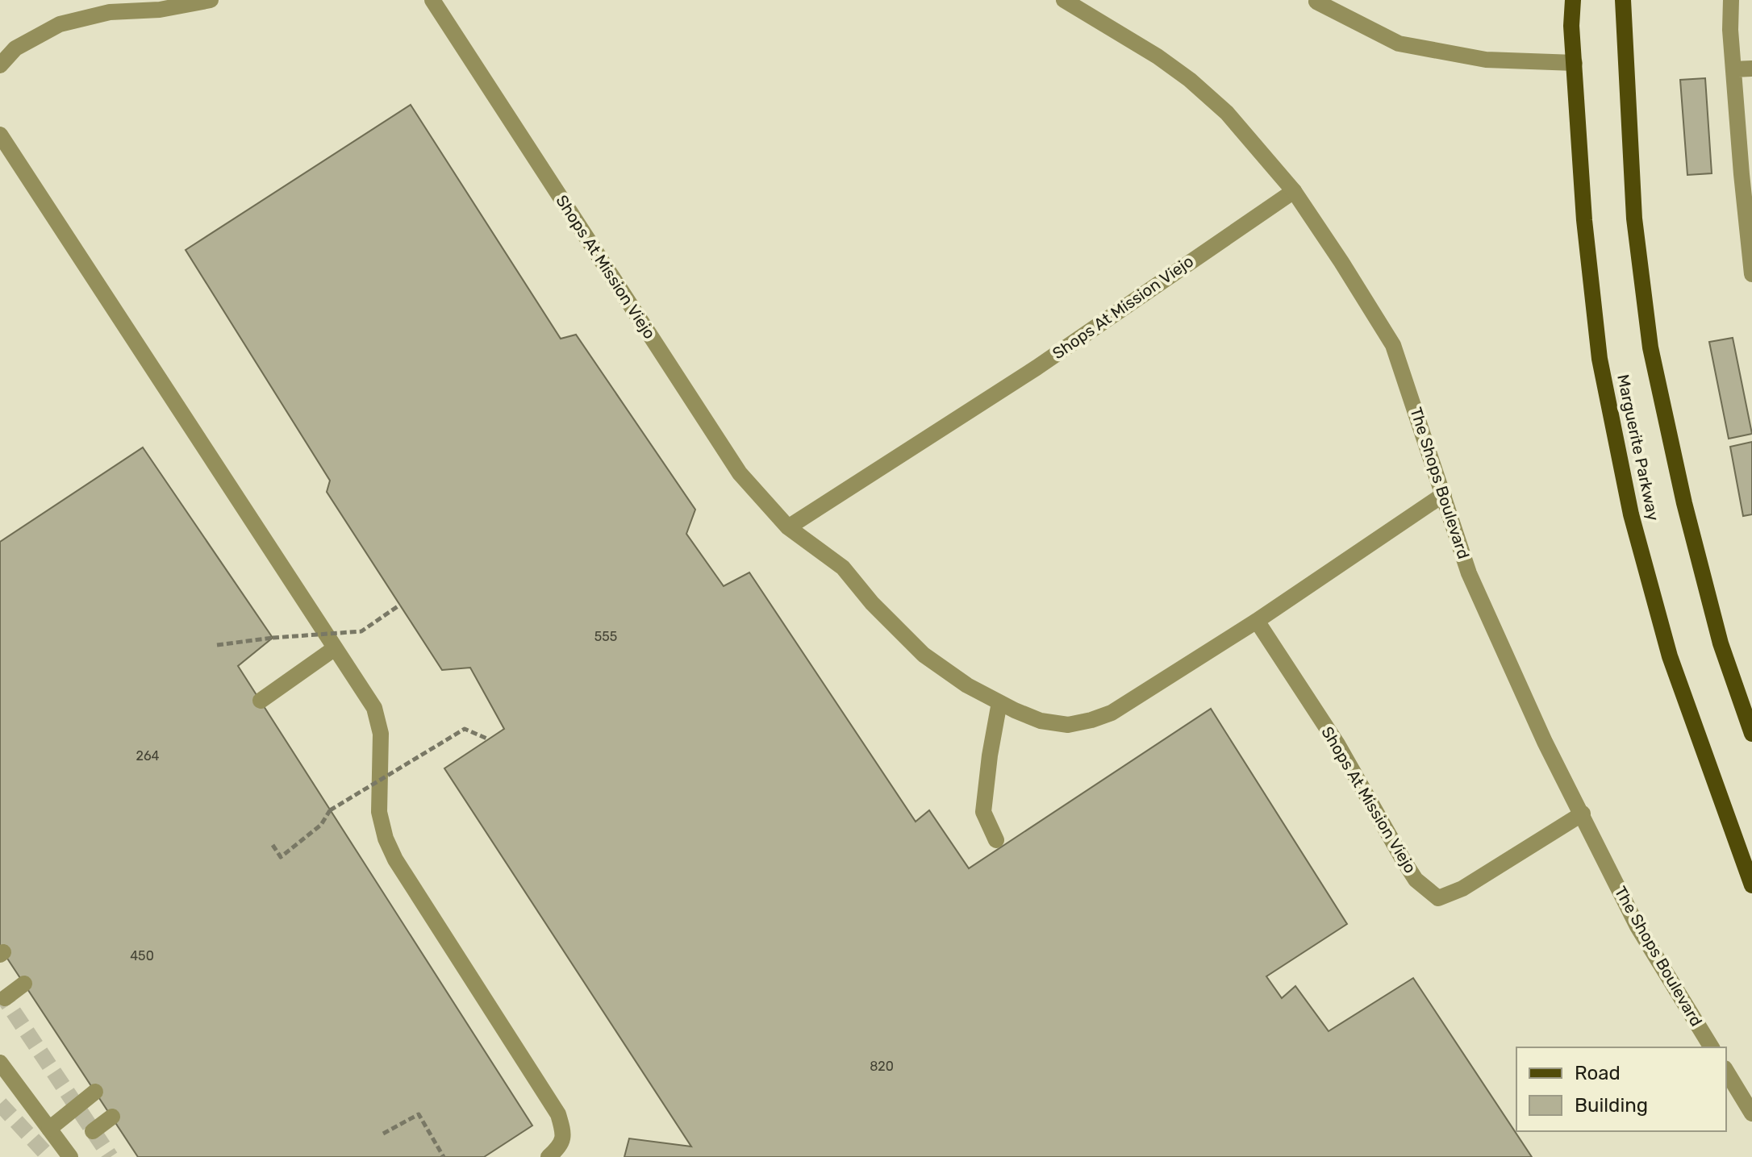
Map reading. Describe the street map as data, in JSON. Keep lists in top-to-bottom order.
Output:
{
  "streets": {
    "main road": ["Marguerite Parkway"],
    "street": ["Shops At Mission Viejo", "The Shops Boulevard"]
  },
  "crossings": [
    ["Shops At Mission Viejo", "The Shops Boulevard"]
  ],
  "house_numbers": [
    "555",
    "264",
    "450",
    "820"
  ],
  "legend": ["Road", "Building"]
}
